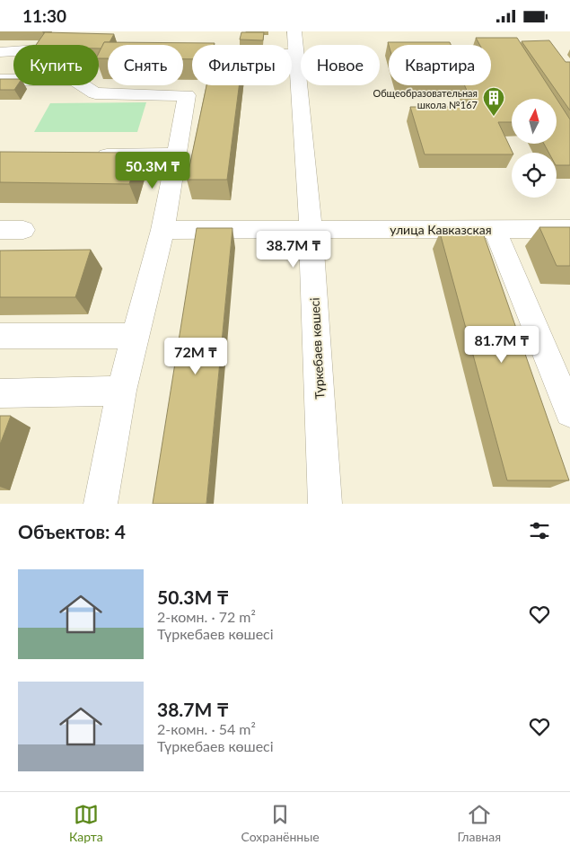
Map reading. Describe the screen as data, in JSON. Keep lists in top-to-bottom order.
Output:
{
  "streets": {
    "street": ["улица Кавказская", "Түркебаев көшесі"]
  },
  "crossings": [
    ["улица Кавказская", "Түркебаев көшесі"]
  ],
  "places": {
    "building": ["Общеобразовательная школа №167"]
  },
  "north": "top",
  "page": {
    "status": "11:30",
    "chip": [
      "Купить",
      "Снять",
      "Фильтры",
      "Новое",
      "Квартира"
    ],
    "price": [
      "50.3M ₸",
      "38.7M ₸",
      "81.7M ₸",
      "72M ₸"
    ],
    "heading": "Объектов: 4",
    "list": [
      {
        "name": "50.3M ₸",
        "note": "2-комн. · 72 m² · Түркебаев көшесі"
      },
      {
        "name": "38.7M ₸",
        "note": "2-комн. · 54 m² · Түркебаев көшесі"
      }
    ],
    "tabs": ["Карта", "Сохранённые", "Главная"]
  }
}
